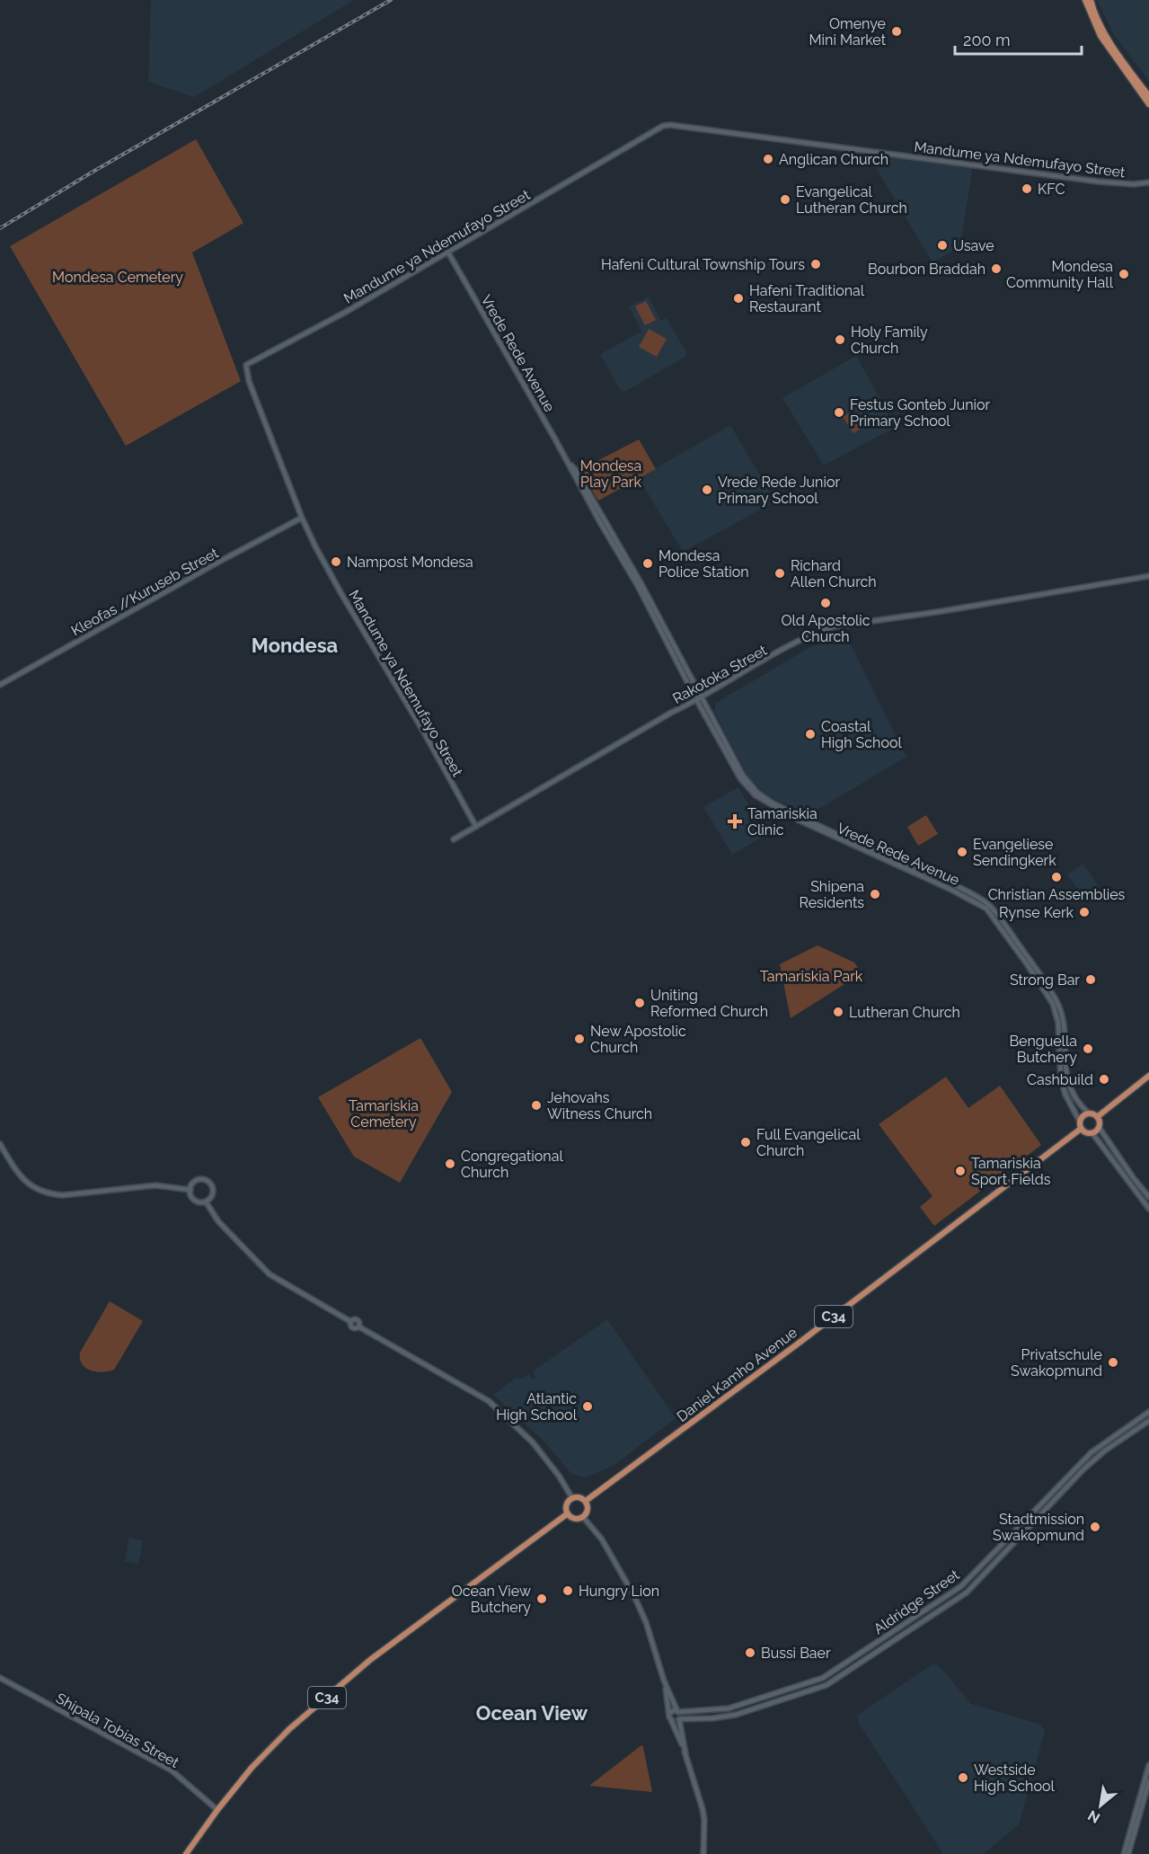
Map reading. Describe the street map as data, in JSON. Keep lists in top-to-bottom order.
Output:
{
  "streets": {
    "main road": ["C34", "Daniel Kamho Avenue"],
    "street": [
      "Mandume ya Ndemufayo Street",
      "Vrede Rede Avenue",
      "Kleofas //Kuruseb Street",
      "Rakotoka Street",
      "Aldridge Street",
      "Shipala Tobias Street"
    ]
  },
  "crossings": [
    ["Mandume ya Ndemufayo Street", "Vrede Rede Avenue"],
    ["Mandume ya Ndemufayo Street", "Kleofas //Kuruseb Street"],
    ["Mandume ya Ndemufayo Street", "Rakotoka Street"],
    ["Vrede Rede Avenue", "Rakotoka Street"],
    ["Vrede Rede Avenue", "Daniel Kamho Avenue"],
    ["C34", "Daniel Kamho Avenue"],
    ["C34", "Shipala Tobias Street"]
  ],
  "districts": ["Mondesa", "Ocean View"],
  "parks": [
    "Mondesa Cemetery",
    "Mondesa Play Park",
    "Tamariskia Park",
    "Tamariskia Cemetery"
  ],
  "places": {
    "other": [
      "Omenye Mini Market",
      "Anglican Church",
      "KFC",
      "Evangelical Lutheran Church",
      "Usave",
      "Hafeni Cultural Township Tours",
      "Bourbon Braddah",
      "Mondesa Community Hall",
      "Hafeni Traditional Restaurant",
      "Holy Family Church",
      "Festus Gonteb Junior Primary School",
      "Vrede Rede Junior Primary School",
      "Nampost Mondesa",
      "Mondesa Police Station",
      "Richard Allen Church",
      "Old Apostolic Church",
      "Coastal High School",
      "Evangeliese Sendingkerk",
      "Christian Assemblies",
      "Shipena Residents",
      "Rynse Kerk",
      "Strong Bar",
      "Uniting Reformed Church",
      "Lutheran Church",
      "New Apostolic Church",
      "Benguella Butchery",
      "Cashbuild",
      "Jehovahs Witness Church",
      "Full Evangelical Church",
      "Congregational Church",
      "Tamariskia Sport Fields",
      "Privatschule Swakopmund",
      "Atlantic High School",
      "Stadtmission Swakopmund",
      "Hungry Lion",
      "Ocean View Butchery",
      "Bussi Baer",
      "Westside High School"
    ],
    "health": ["Tamariskia Clinic"]
  },
  "scale_bar": "200 m",
  "north": "bottom left"
}
